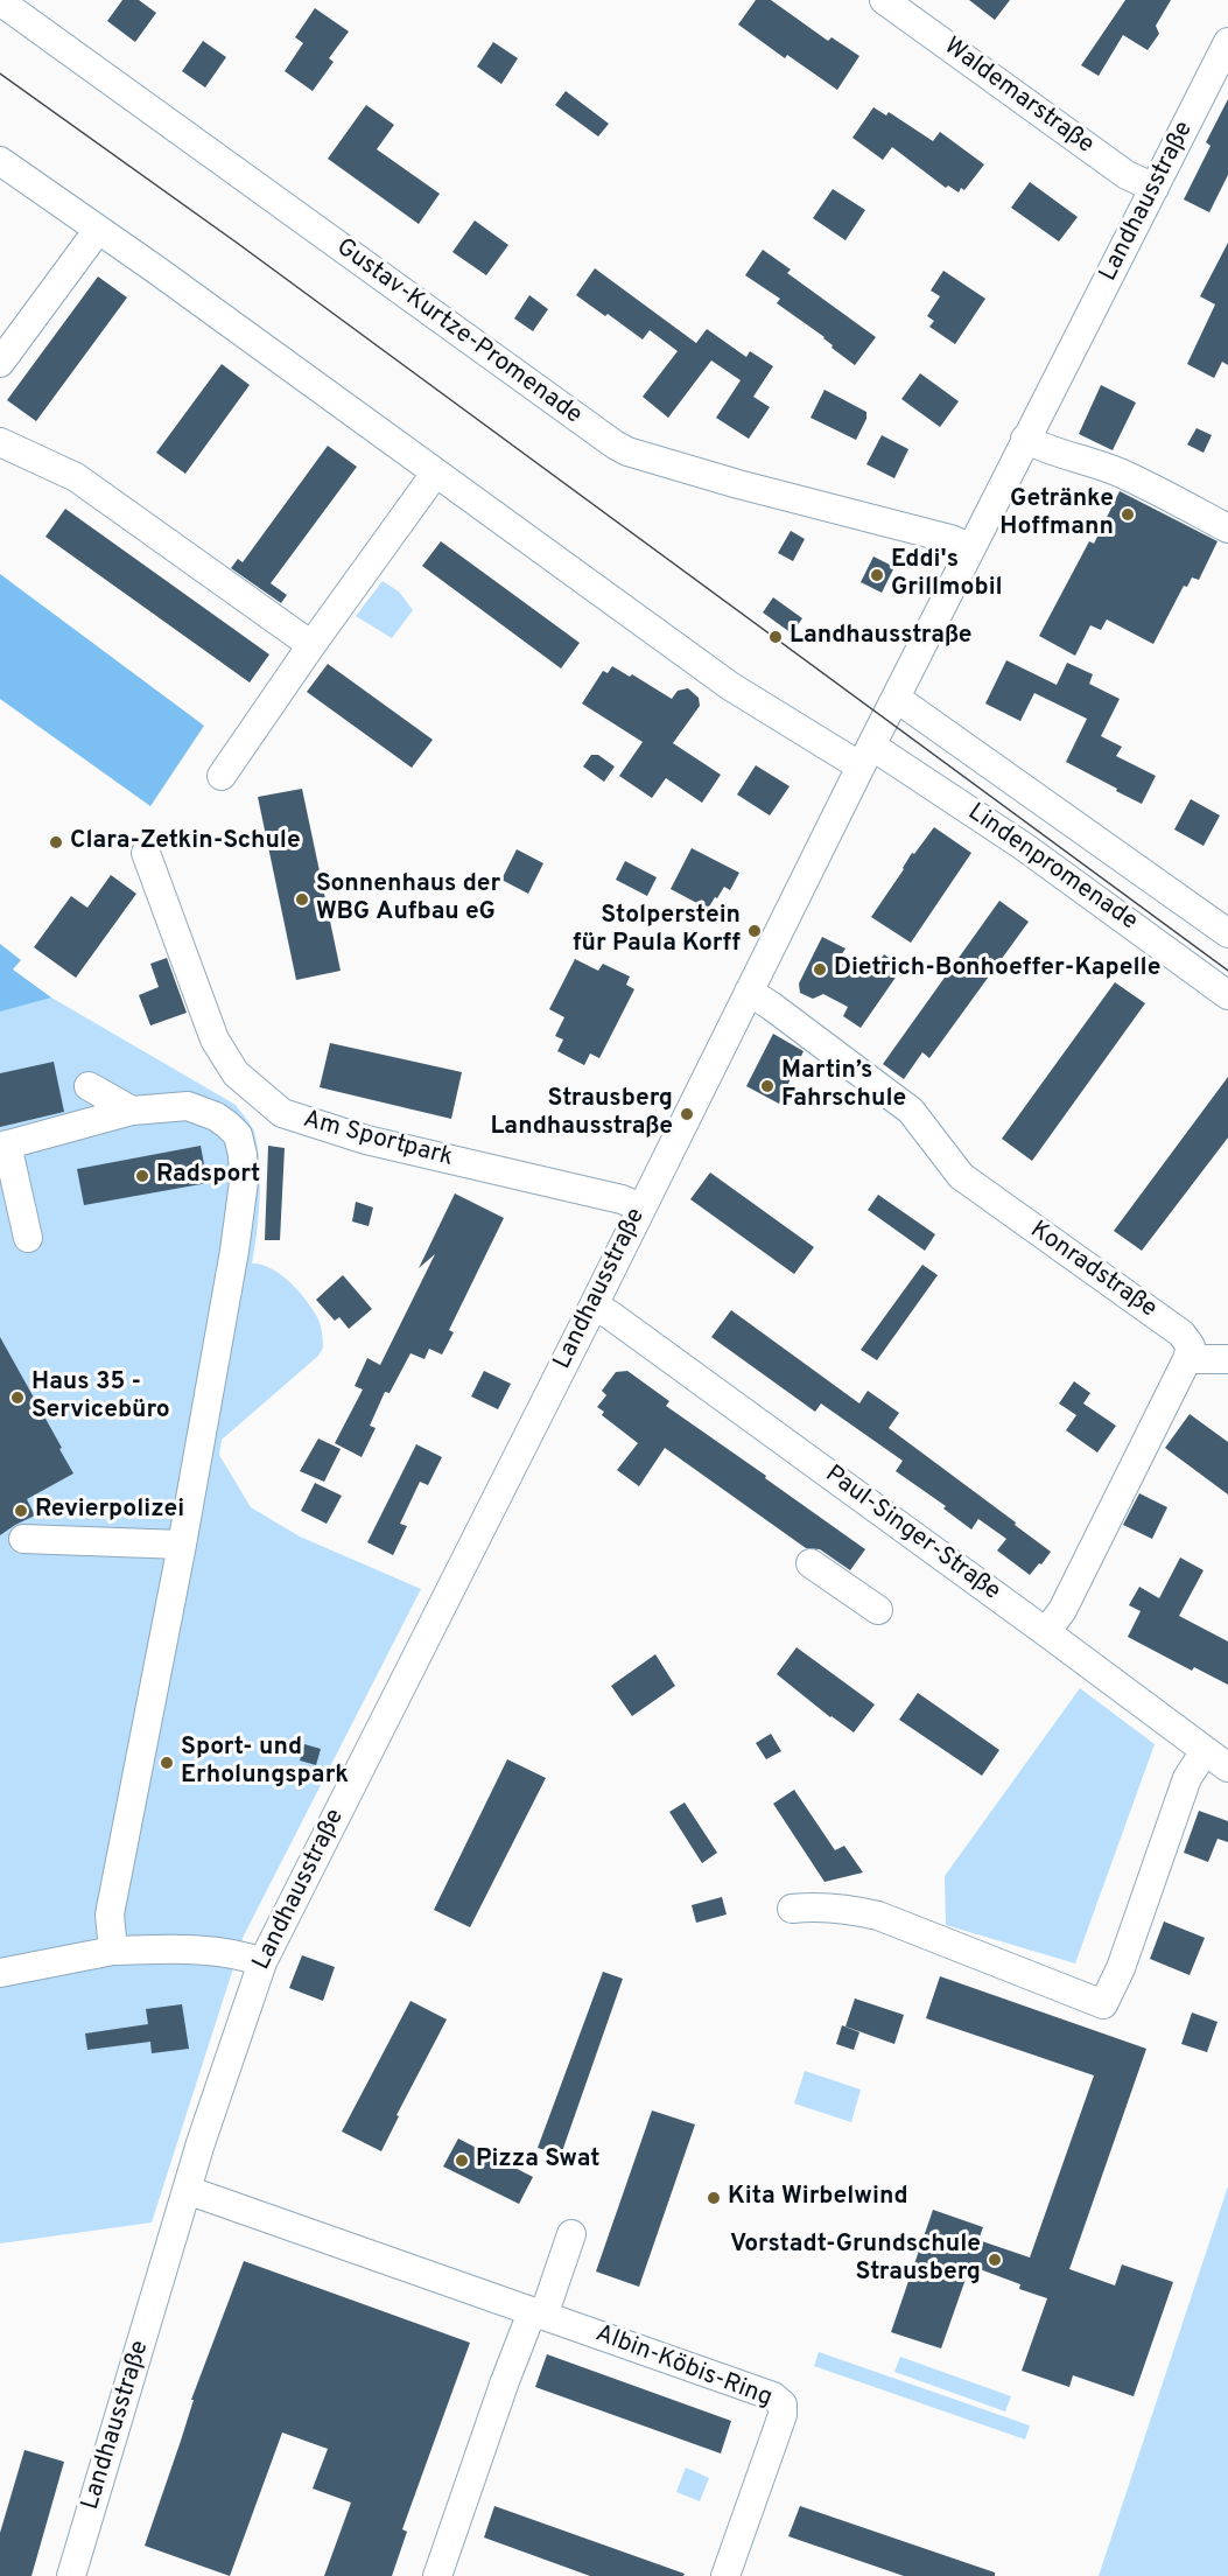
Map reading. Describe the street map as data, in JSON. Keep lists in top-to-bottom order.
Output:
{
  "streets": {
    "street": [
      "Waldemarstraße",
      "Landhausstraße",
      "Gustav-Kurtze-Promenade",
      "Lindenpromenade",
      "Am Sportpark",
      "Konradstraße",
      "Paul-Singer-Straße",
      "Albin-Köbis-Ring"
    ]
  },
  "crossings": [
    ["Waldemarstraße", "Landhausstraße"],
    ["Landhausstraße", "Gustav-Kurtze-Promenade"],
    ["Landhausstraße", "Lindenpromenade"],
    ["Landhausstraße", "Am Sportpark"],
    ["Landhausstraße", "Konradstraße"],
    ["Landhausstraße", "Paul-Singer-Straße"],
    ["Landhausstraße", "Albin-Köbis-Ring"]
  ],
  "places": [
    "Getränke Hoffmann",
    "Eddi's Grillmobil",
    "Landhausstraße",
    "Clara-Zetkin-Schule",
    "Sonnenhaus der WBG Aufbau eG",
    "Stolperstein für Paula Korff",
    "Dietrich-Bonhoeffer-Kapelle",
    "Martin’s Fahrschule",
    "Strausberg Landhausstraße",
    "Radsport",
    "Haus 35 - Servicebüro",
    "Revierpolizei",
    "Sport- und Erholungspark",
    "Pizza Swat",
    "Kita Wirbelwind",
    "Vorstadt-Grundschule Strausberg"
  ]
}
